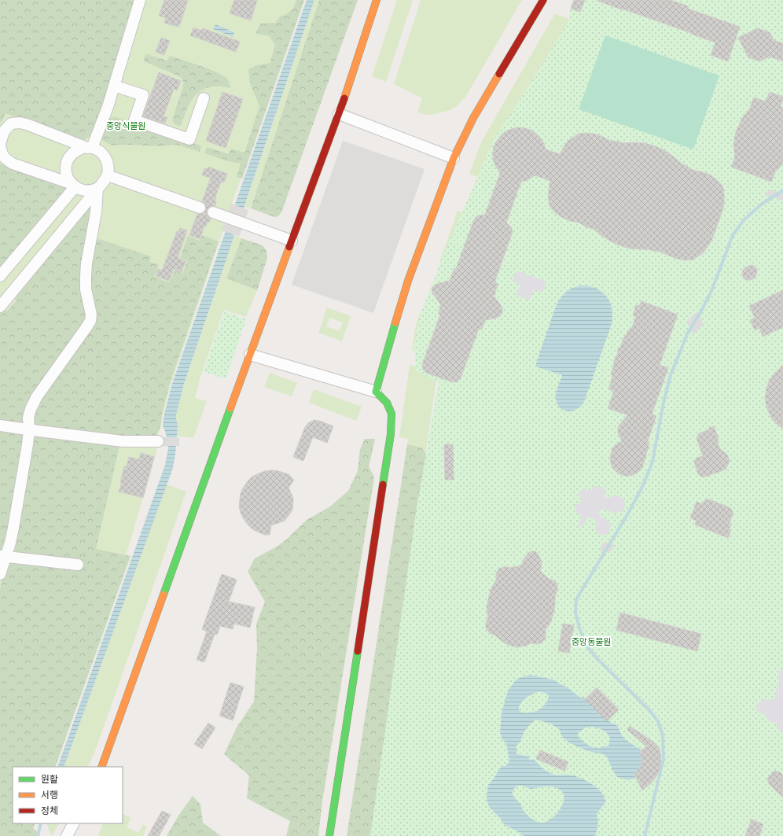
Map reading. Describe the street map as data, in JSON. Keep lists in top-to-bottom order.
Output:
{
  "parks": ["중앙식물원", "중앙동물원"],
  "legend": ["원활", "서행", "정체"]
}
